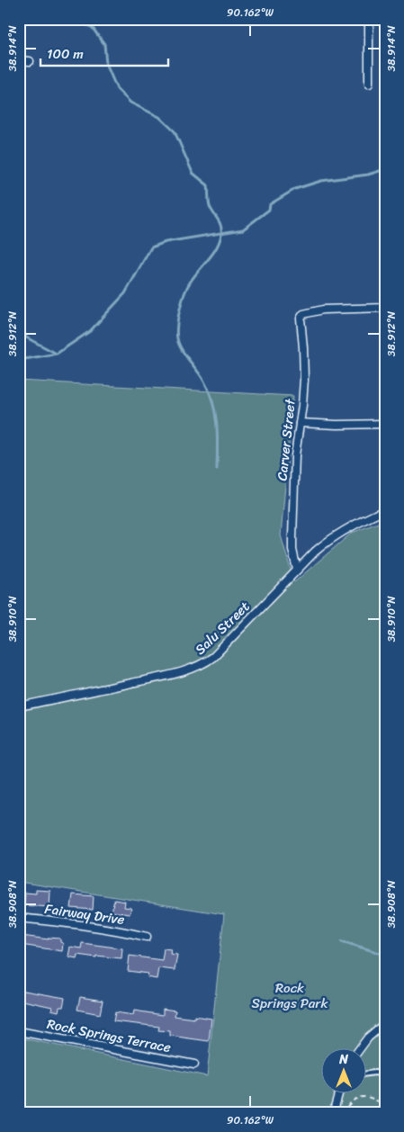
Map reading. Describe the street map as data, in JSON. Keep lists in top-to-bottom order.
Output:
{
  "streets": {
    "street": [
      "Carver Street",
      "Salu Street",
      "Fairway Drive",
      "Rock Springs Terrace"
    ]
  },
  "crossings": [
    ["Carver Street", "Salu Street"]
  ],
  "parks": ["Rock Springs Park"],
  "scale_bar": "100 m",
  "north": "top",
  "coordinates": [
    "90.162°W",
    "38.914°N",
    "38.912°N",
    "38.910°N",
    "38.908°N"
  ]
}
